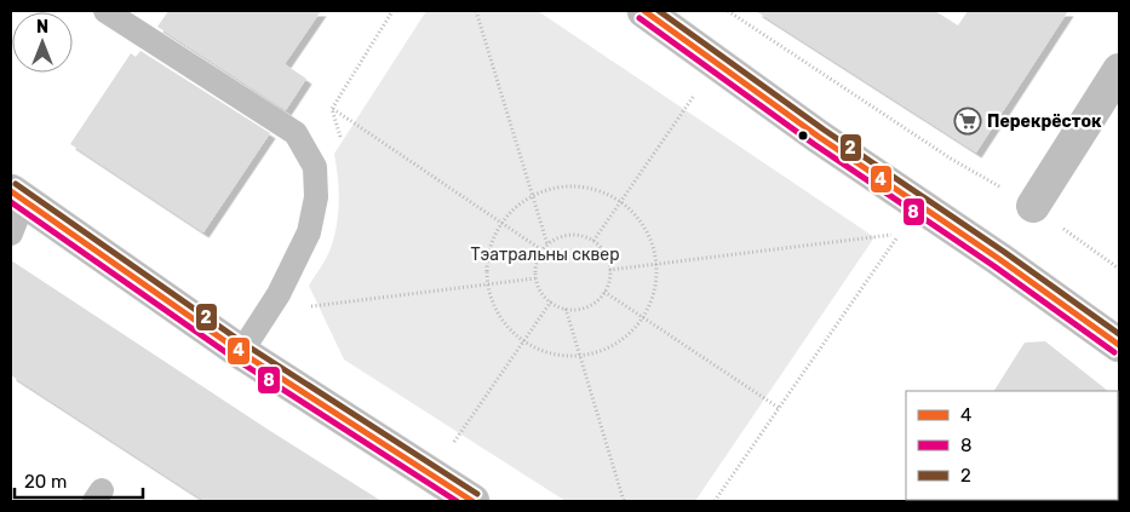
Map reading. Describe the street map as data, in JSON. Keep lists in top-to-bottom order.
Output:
{
  "parks": ["Тэатральны сквер"],
  "places": {
    "supermarket": ["Перекрёсток"]
  },
  "lines": ["transit line 4", "transit line 2", "transit line 8"],
  "legend": ["4", "8", "2"],
  "scale_bar": "20 m",
  "north": "top"
}
